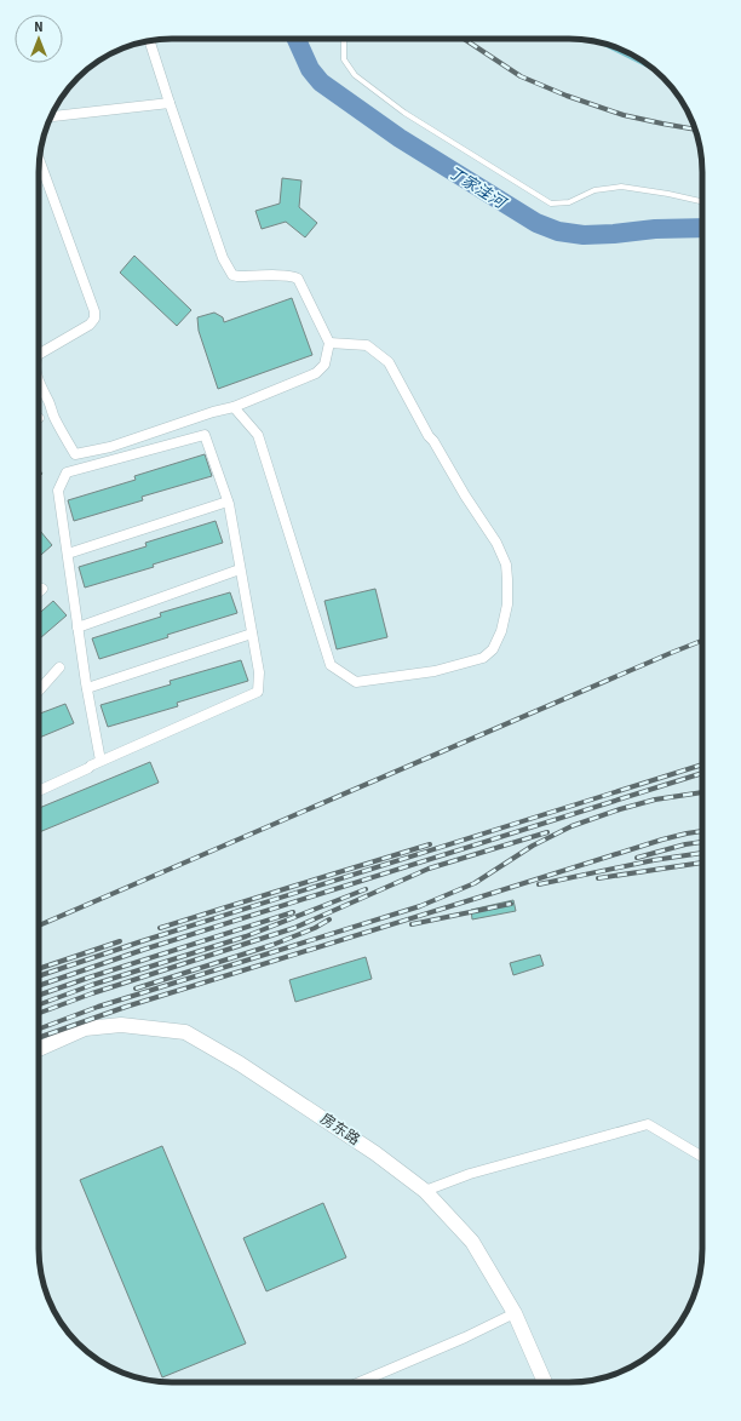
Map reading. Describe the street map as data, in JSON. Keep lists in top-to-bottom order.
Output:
{
  "streets": {
    "main road": ["房东路"]
  },
  "water": ["丁家洼河"],
  "north": "top"
}
